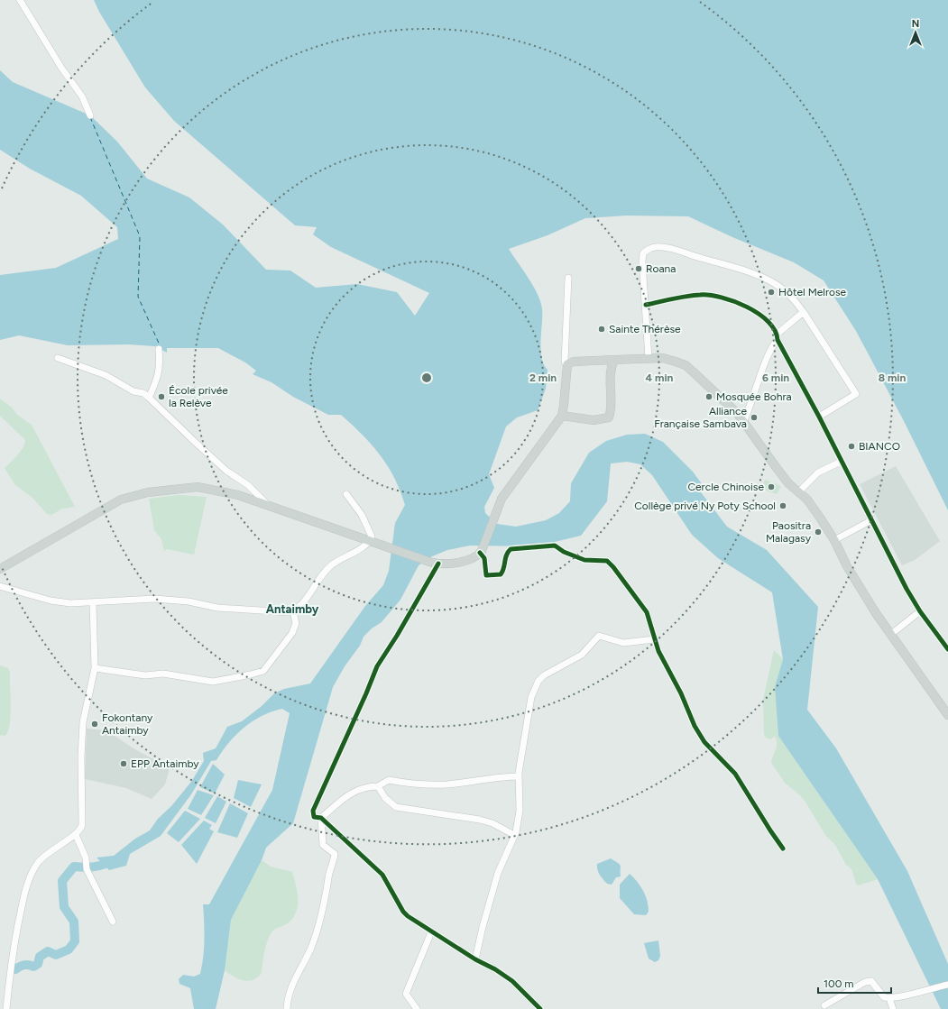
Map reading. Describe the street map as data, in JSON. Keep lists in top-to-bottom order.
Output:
{
  "districts": ["Antaimby"],
  "places": [
    "Roana",
    "Hôtel Melrose",
    "Sainte Thérèse",
    "École privée la Relève",
    "Mosquée Bohra",
    "Alliance Française Sambava",
    "BIANCO",
    "Cercle Chinoise",
    "Collège privé Ny Poty School",
    "Paositra Malagasy",
    "Fokontany Antaimby",
    "EPP Antaimby"
  ],
  "scale_bar": "100 m",
  "north": "top",
  "rings": [
    "2 min",
    "4 min",
    "6 min",
    "8 min"
  ]
}
